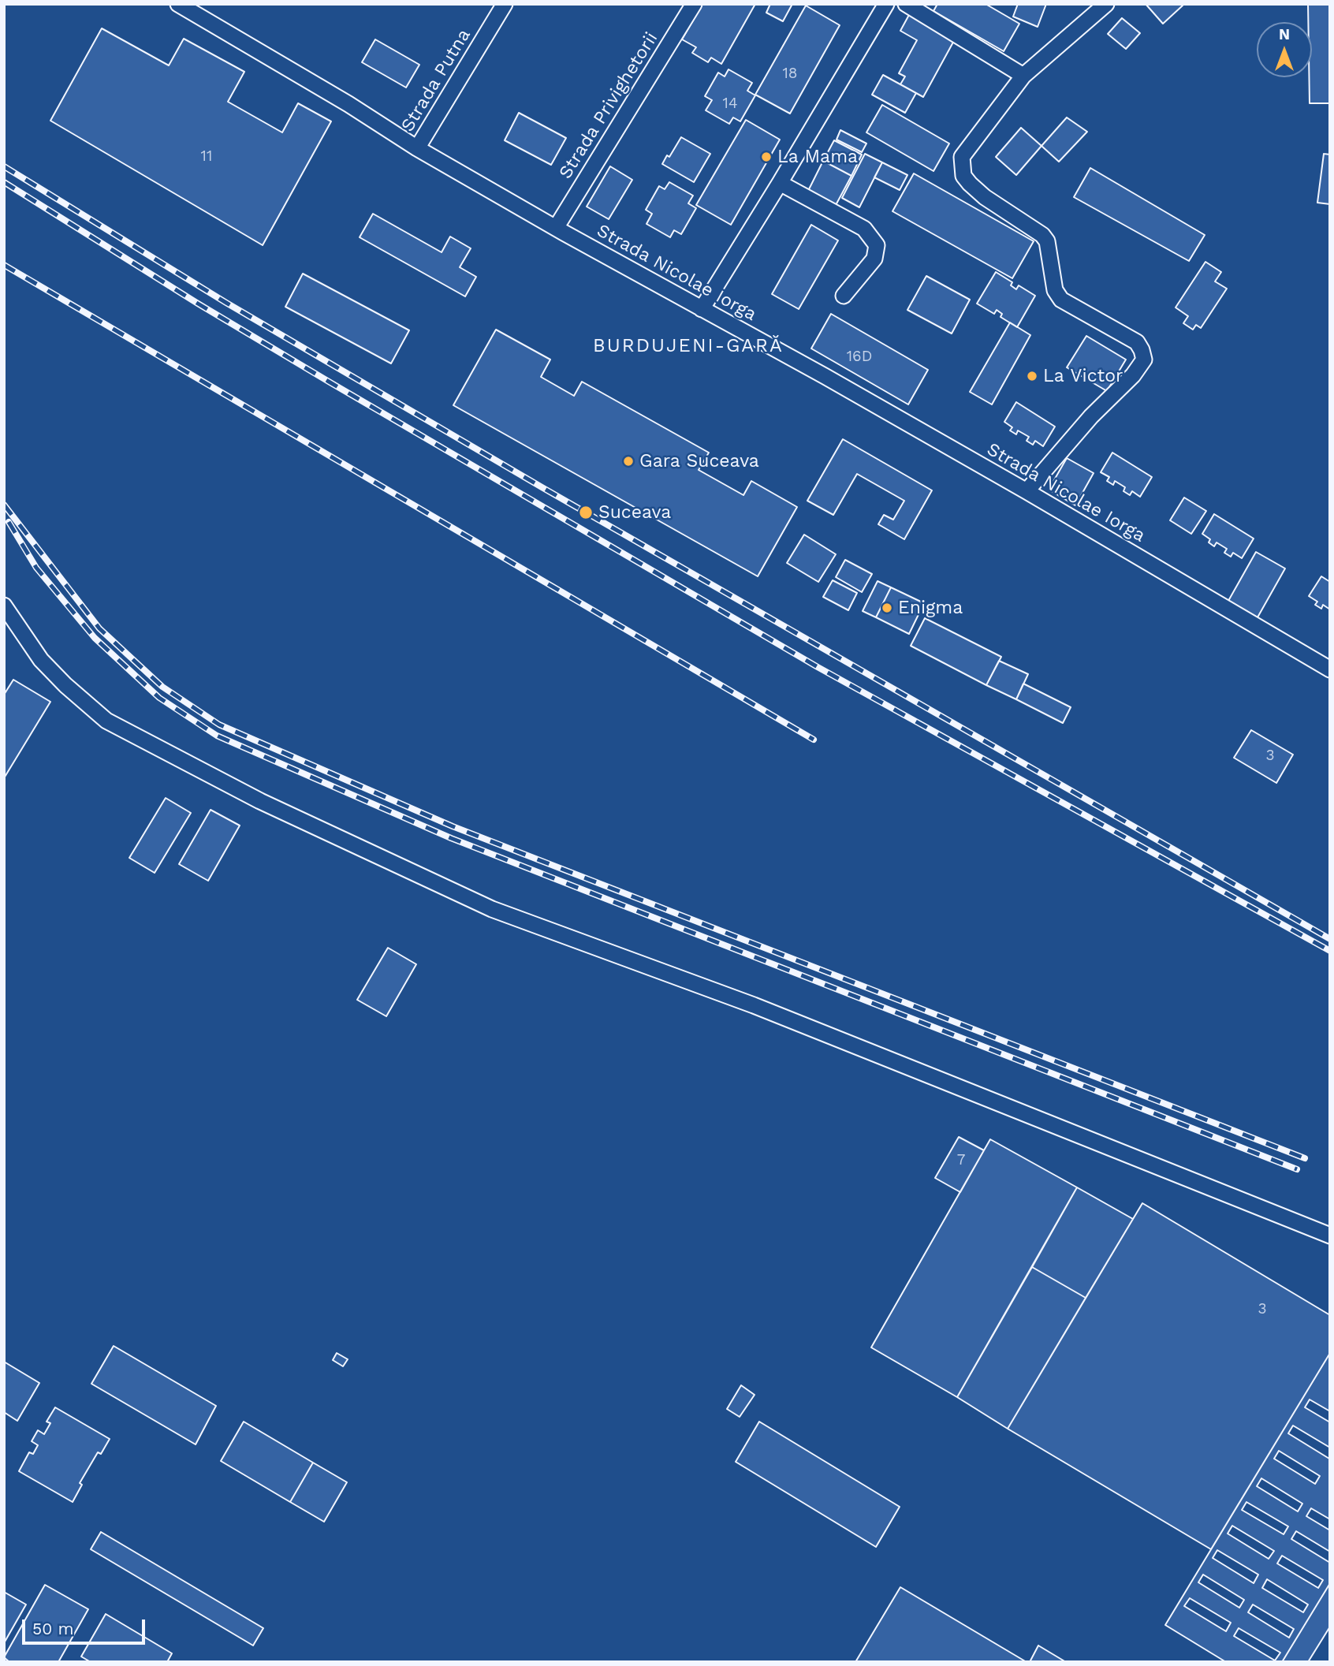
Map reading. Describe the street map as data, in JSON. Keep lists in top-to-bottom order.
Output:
{
  "streets": {
    "street": ["Strada Putna", "Strada Privighetorii", "Strada Nicolae Iorga"]
  },
  "crossings": [
    ["Strada Putna", "Strada Nicolae Iorga"],
    ["Strada Privighetorii", "Strada Nicolae Iorga"]
  ],
  "districts": ["BURDUJENI-GARĂ"],
  "places": [
    "La Mama",
    "La Victor",
    "Gara Suceava",
    "Suceava",
    "Enigma"
  ],
  "house_numbers": [
    "18",
    "14",
    "11",
    "16D",
    "3",
    "7",
    "3"
  ],
  "scale_bar": "50 m",
  "north": "top"
}
